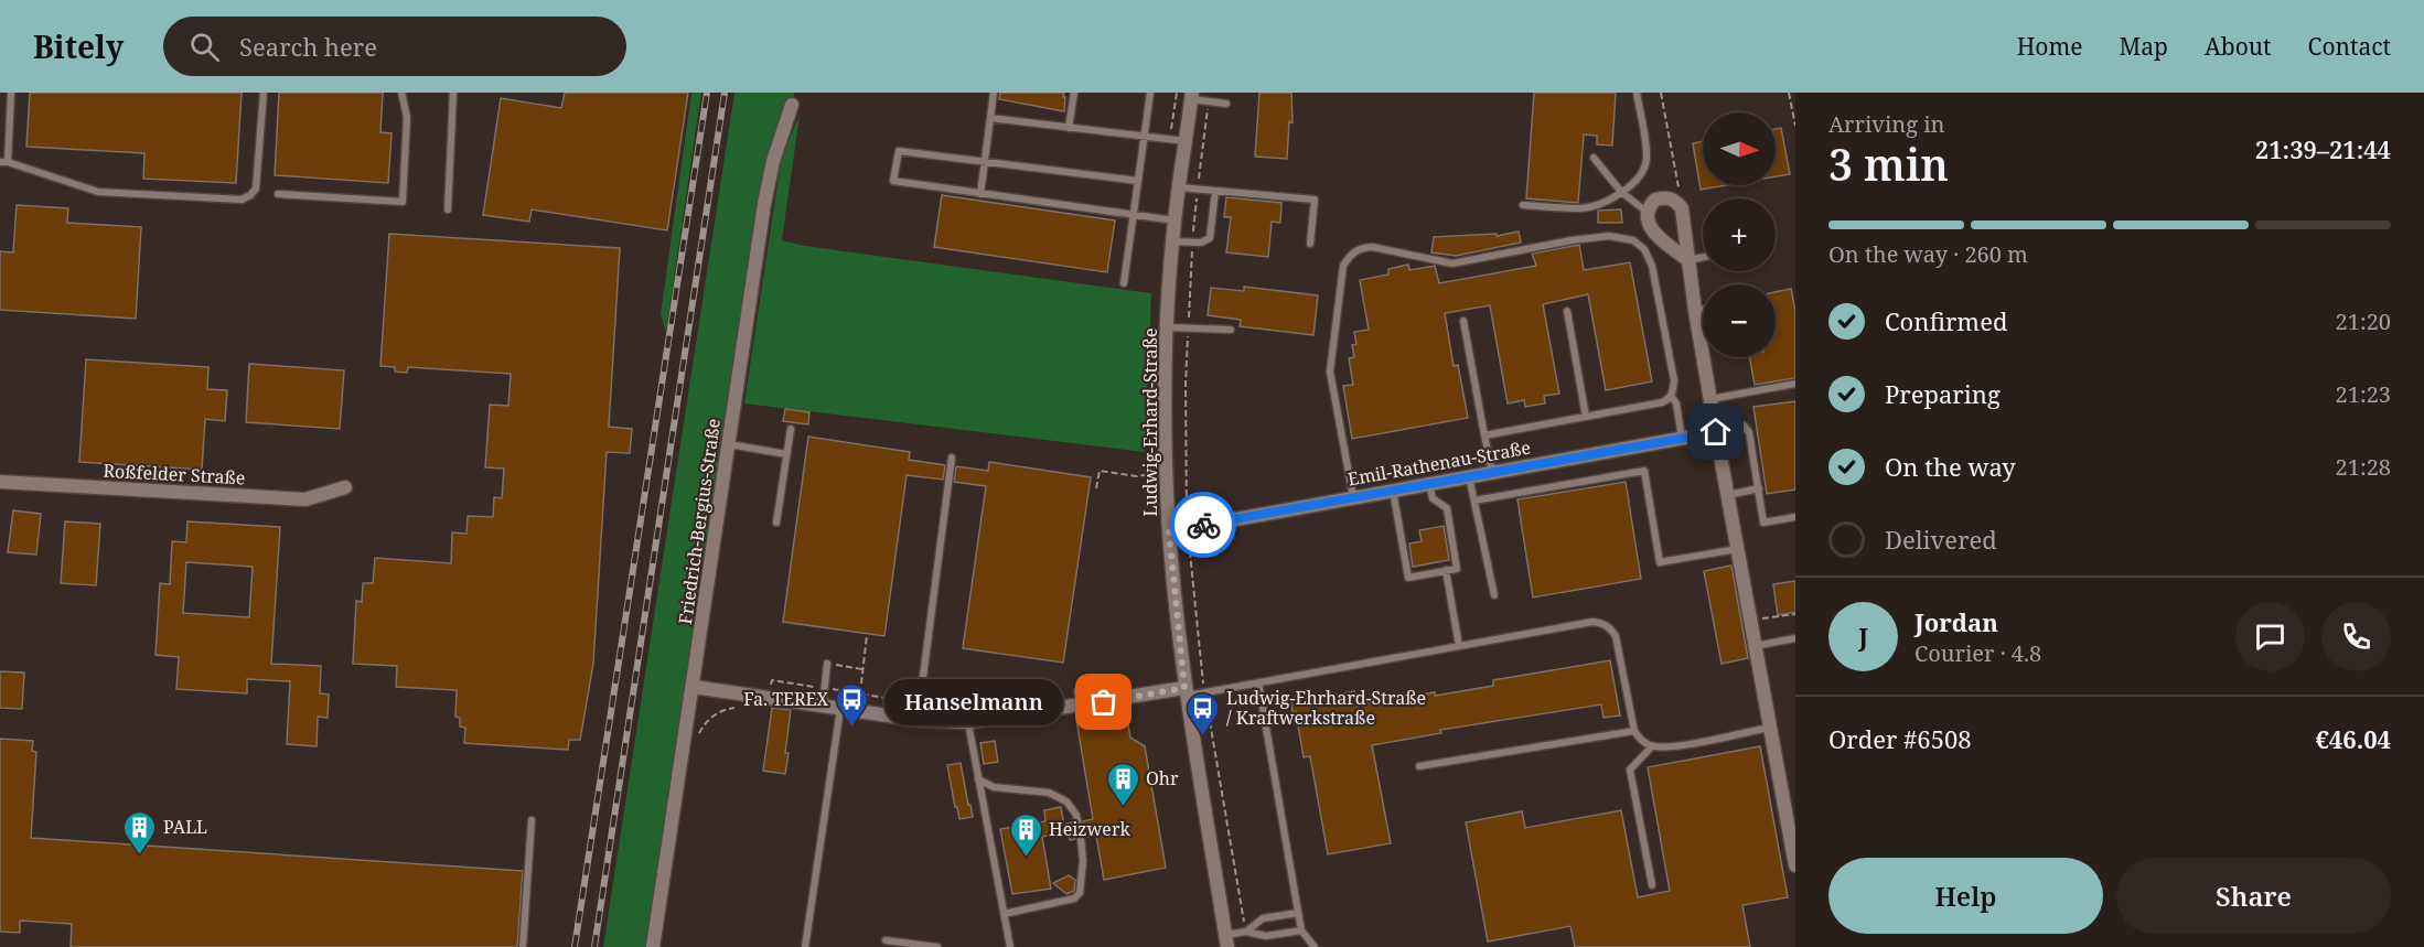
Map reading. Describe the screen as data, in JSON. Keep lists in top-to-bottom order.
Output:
{
  "streets": {
    "street": [
      "Ludwig-Erhard-Straße",
      "Emil-Rathenau-Straße",
      "Roßfelder Straße",
      "Friedrich-Bergius-Straße"
    ]
  },
  "crossings": [
    ["Ludwig-Erhard-Straße", "Emil-Rathenau-Straße"]
  ],
  "places": {
    "other": ["Hanselmann"],
    "bus stop": ["Fa. TEREX", "Ludwig-Ehrhard-Straße / Kraftwerkstraße"],
    "building": ["Ohr", "PALL", "Heizwerk"]
  },
  "north": "right",
  "page": {
    "header": "Bitely",
    "search": "Search here",
    "nav": [
      "Home",
      "Map",
      "About",
      "Contact"
    ],
    "heading": ["3 min", "Arriving in", "21:39–21:44"],
    "panel": [
      "Jordan",
      "Courier · 4.8",
      "Order #6508",
      "€46.04"
    ],
    "map_buttons": ["+", "−"],
    "bar": "On the way · 260 m",
    "list": [
      ["Confirmed", "21:20"],
      ["Preparing", "21:23"],
      ["On the way", "21:28"],
      "Delivered"
    ],
    "round": "J",
    "bubble": "Hanselmann",
    "buttons": ["Help", "Share"]
  }
}
